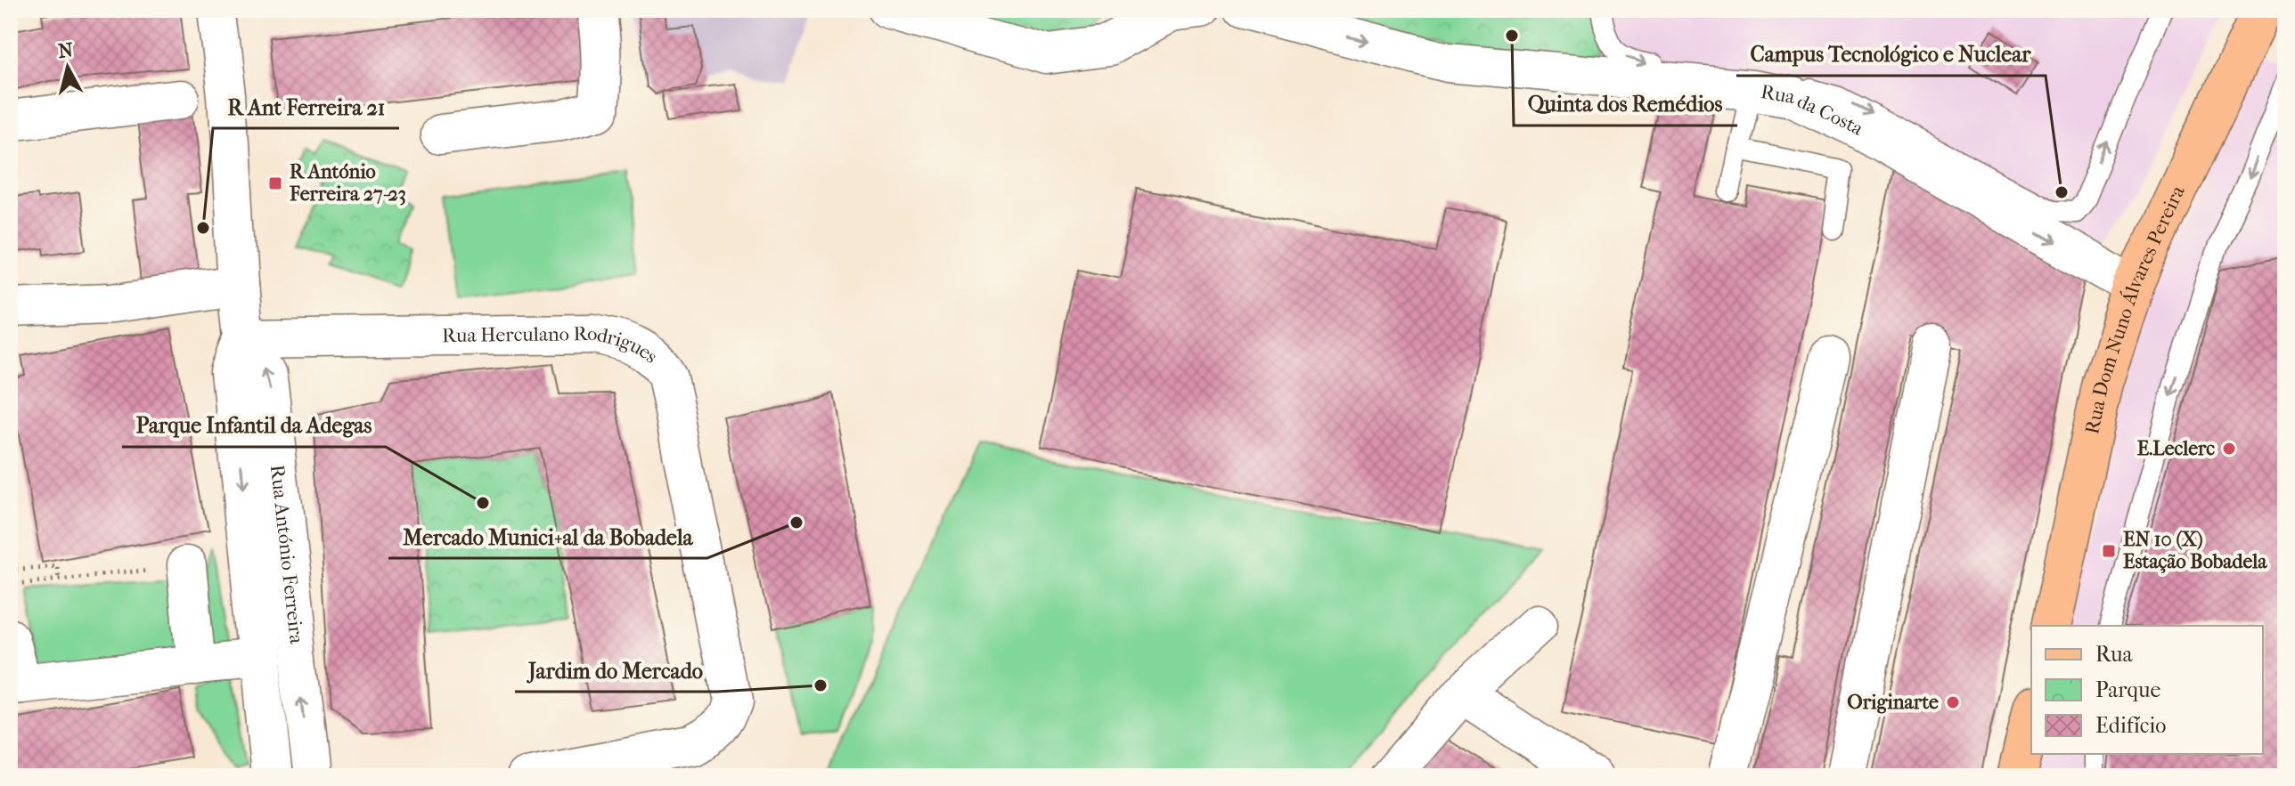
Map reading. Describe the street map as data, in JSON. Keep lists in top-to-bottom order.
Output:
{
  "streets": {
    "main road": ["Rua Dom Nuno Álvares Pereira"],
    "street": ["Rua da Costa", "Rua Herculano Rodrigues", "Rua António Ferreira"]
  },
  "crossings": [
    ["Rua da Costa", "Rua Dom Nuno Álvares Pereira"],
    ["Rua Herculano Rodrigues", "Rua António Ferreira"]
  ],
  "one_way": ["Rua da Costa"],
  "places": {
    "other": [
      "Quinta dos Remédios",
      "Campus Tecnológico e Nuclear",
      "R Ant Ferreira 21",
      "E.Leclerc",
      "Parque Infantil da Adegas",
      "Mercado Munici+al da Bobadela",
      "Jardim do Mercado",
      "Originarte"
    ],
    "transit": ["R António Ferreira 27-23", "EN 10 (X) Estação Bobadela"]
  },
  "legend": ["Rua", "Parque", "Edifício"],
  "north": "top"
}
